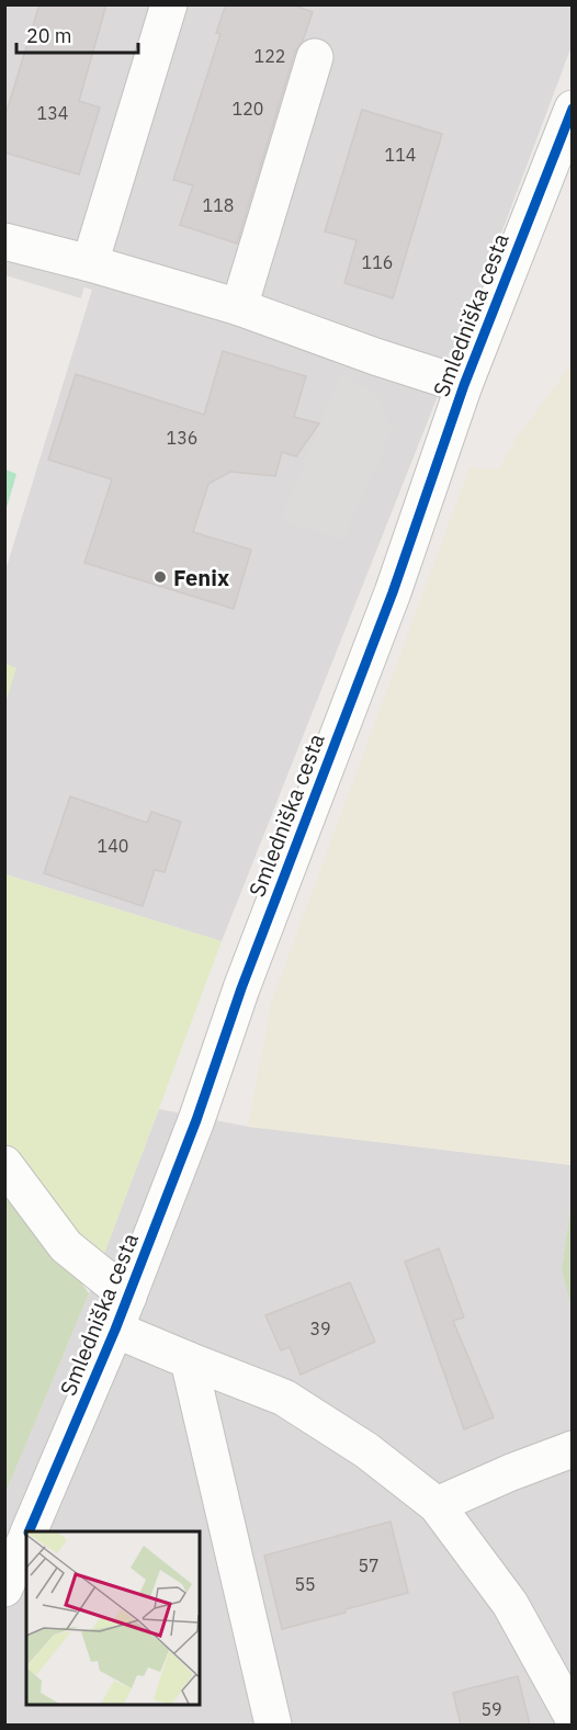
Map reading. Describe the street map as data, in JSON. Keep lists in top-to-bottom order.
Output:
{
  "streets": {
    "street": ["Smledniška cesta"]
  },
  "places": ["Fenix"],
  "house_numbers": [
    "122",
    "120",
    "134",
    "114",
    "118",
    "116",
    "136",
    "140",
    "39",
    "57",
    "55",
    "59"
  ],
  "scale_bar": "20 m"
}
